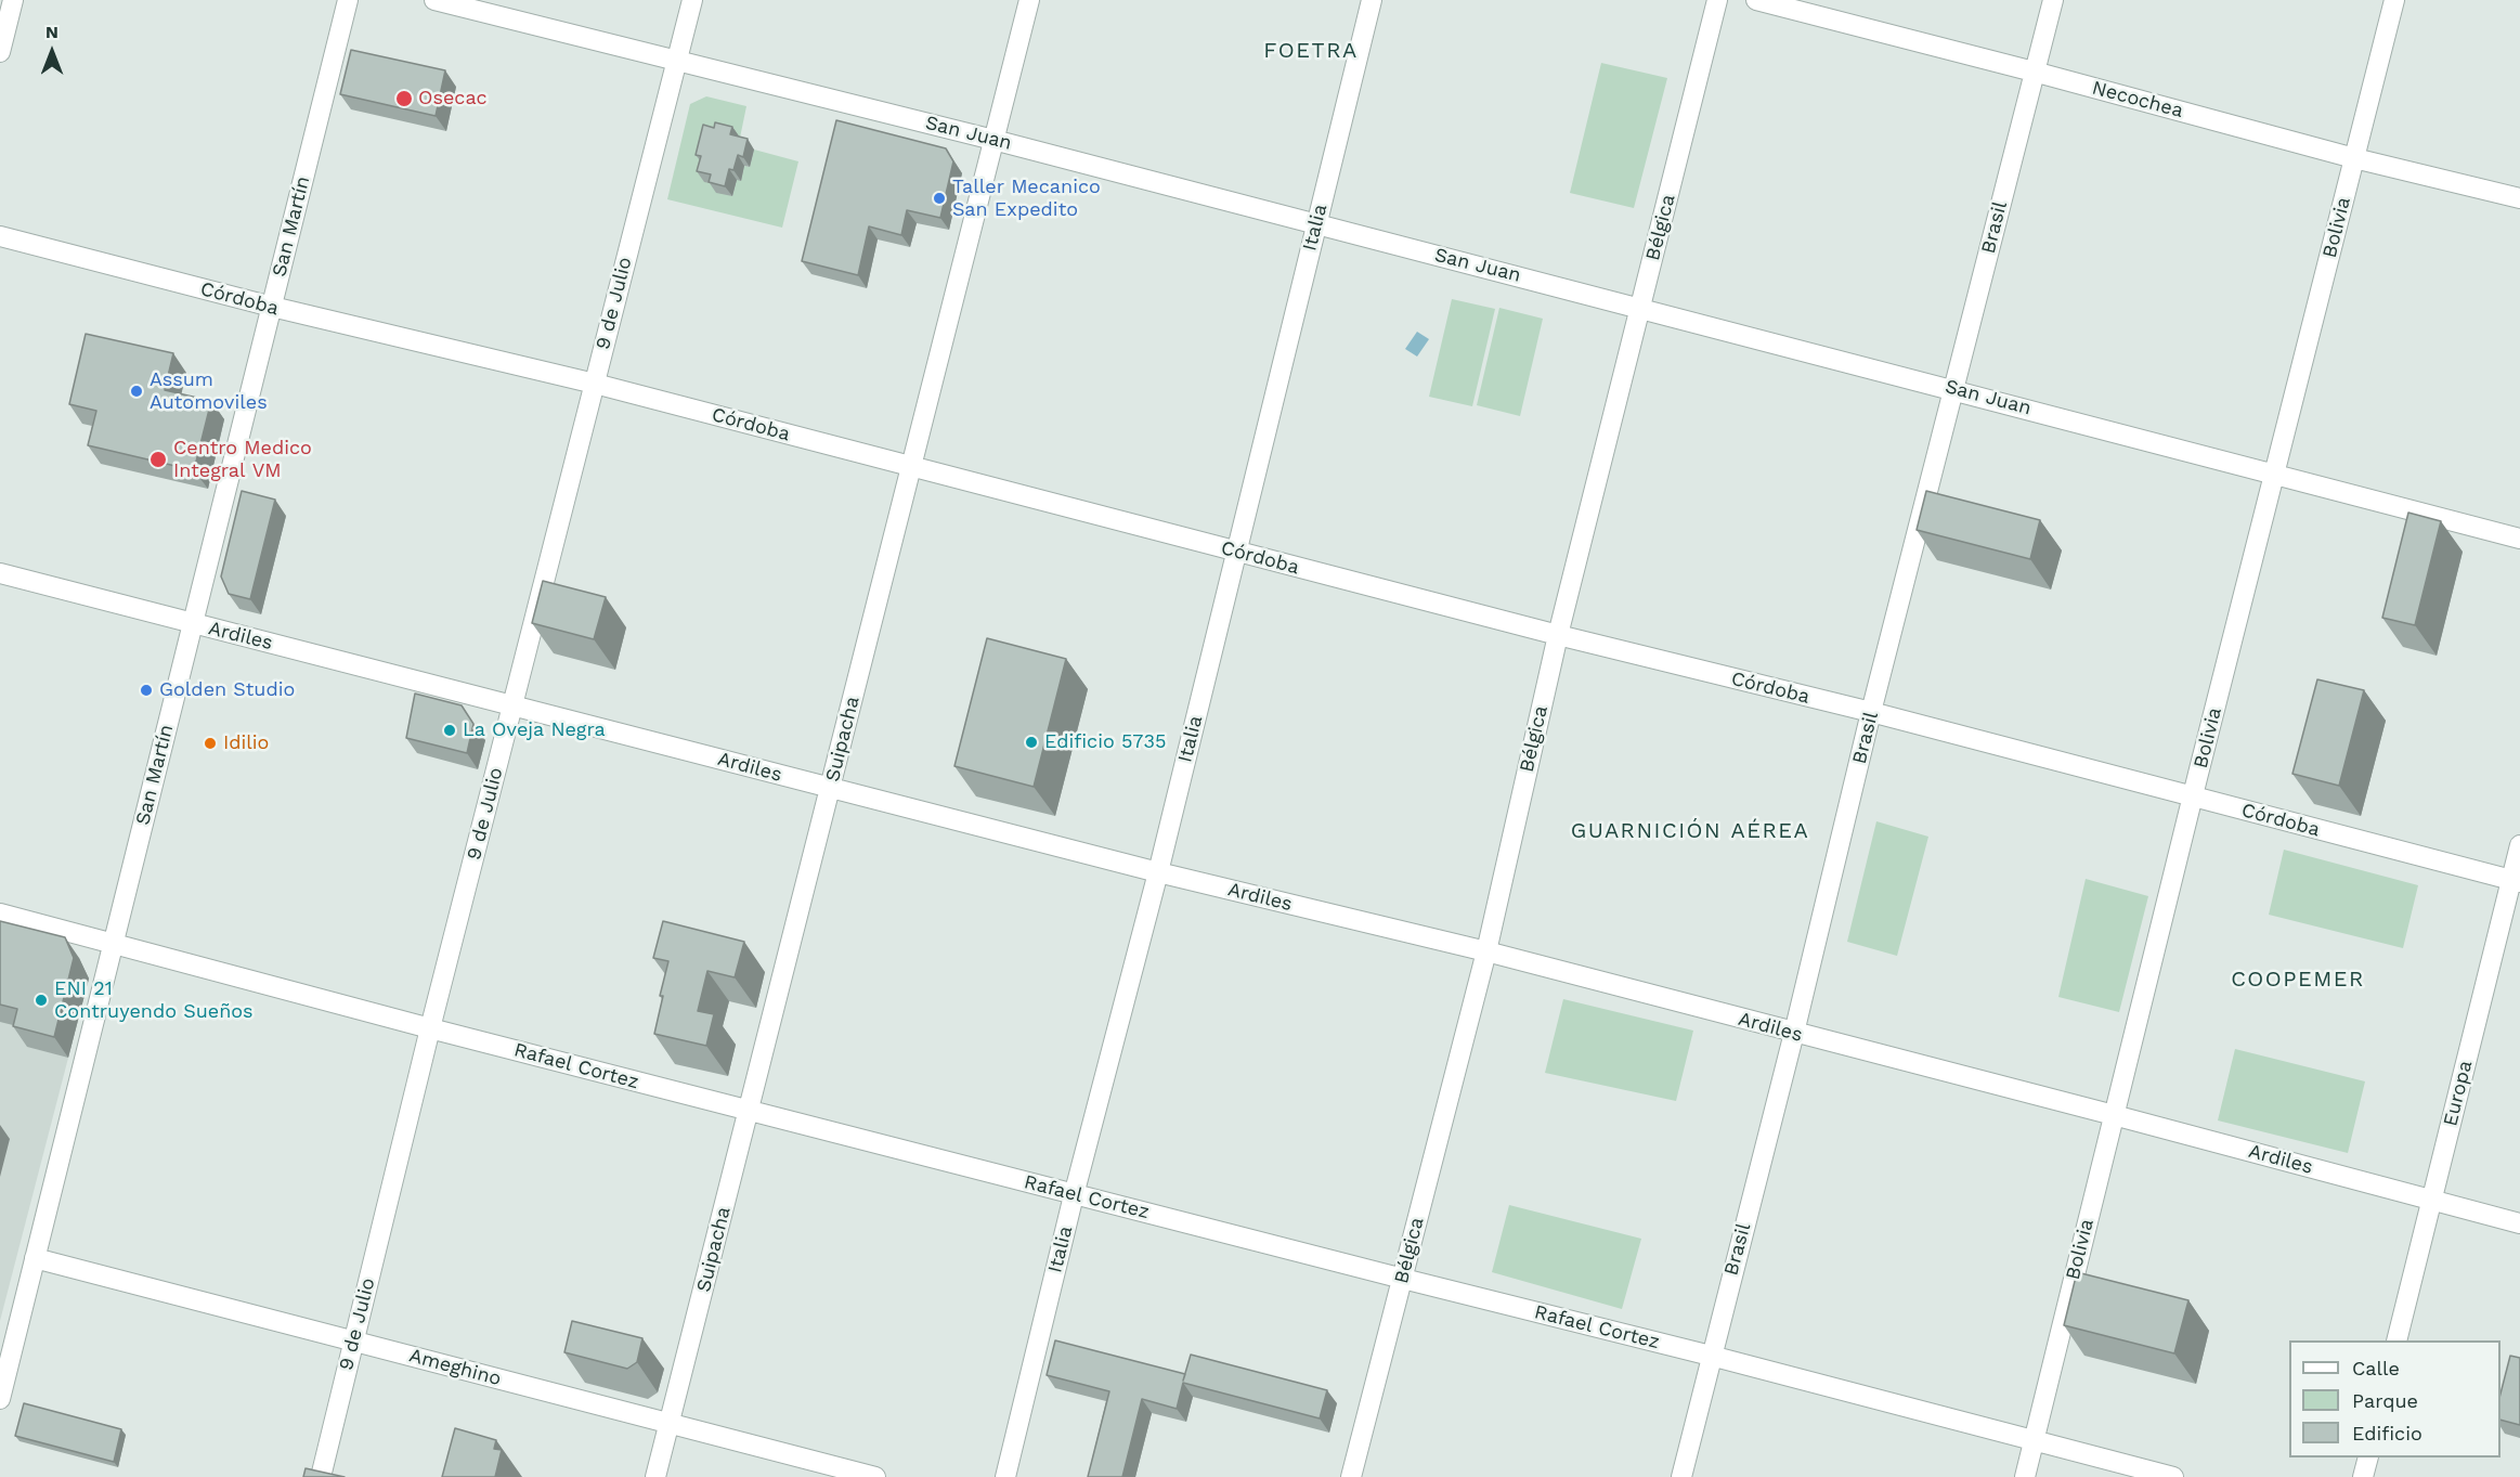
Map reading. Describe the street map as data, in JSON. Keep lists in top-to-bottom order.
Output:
{
  "streets": {
    "street": [
      "Necochea",
      "San Juan",
      "San Martín",
      "Italia",
      "Bélgica",
      "Brasil",
      "Bolivia",
      "Córdoba",
      "9 de Julio",
      "Ardiles",
      "Suipacha",
      "Rafael Cortez",
      "Europa",
      "Ameghino"
    ]
  },
  "crossings": [
    ["Necochea", "Brasil"],
    ["Necochea", "Bolivia"],
    ["San Juan", "Italia"],
    ["San Juan", "Bélgica"],
    ["San Juan", "Brasil"],
    ["San Juan", "Bolivia"],
    ["San Juan", "9 de Julio"],
    ["San Juan", "Suipacha"],
    ["San Martín", "Córdoba"],
    ["San Martín", "Ardiles"],
    ["San Martín", "Rafael Cortez"],
    ["San Martín", "Ameghino"],
    ["Italia", "Córdoba"],
    ["Italia", "Ardiles"],
    ["Italia", "Rafael Cortez"],
    ["Bélgica", "Córdoba"],
    ["Bélgica", "Ardiles"],
    ["Bélgica", "Rafael Cortez"],
    ["Brasil", "Córdoba"],
    ["Brasil", "Ardiles"],
    ["Brasil", "Rafael Cortez"],
    ["Bolivia", "Córdoba"],
    ["Bolivia", "Ardiles"],
    ["Bolivia", "Rafael Cortez"],
    ["Córdoba", "9 de Julio"],
    ["Córdoba", "Suipacha"],
    ["Córdoba", "Europa"],
    ["9 de Julio", "Ardiles"],
    ["9 de Julio", "Rafael Cortez"],
    ["9 de Julio", "Ameghino"],
    ["Ardiles", "Suipacha"],
    ["Ardiles", "Europa"],
    ["Suipacha", "Rafael Cortez"],
    ["Suipacha", "Ameghino"]
  ],
  "districts": ["FOETRA", "GUARNICIÓN AÉREA", "COOPEMER"],
  "places": [
    "Osecac",
    "Taller Mecanico San Expedito",
    "Assum Automoviles",
    "Centro Medico Integral VM",
    "Golden Studio",
    "La Oveja Negra",
    "Edificio 5735",
    "Idilio",
    "ENI 21 Contruyendo Sueños"
  ],
  "legend": ["Calle", "Parque", "Edificio"],
  "north": "top"
}
